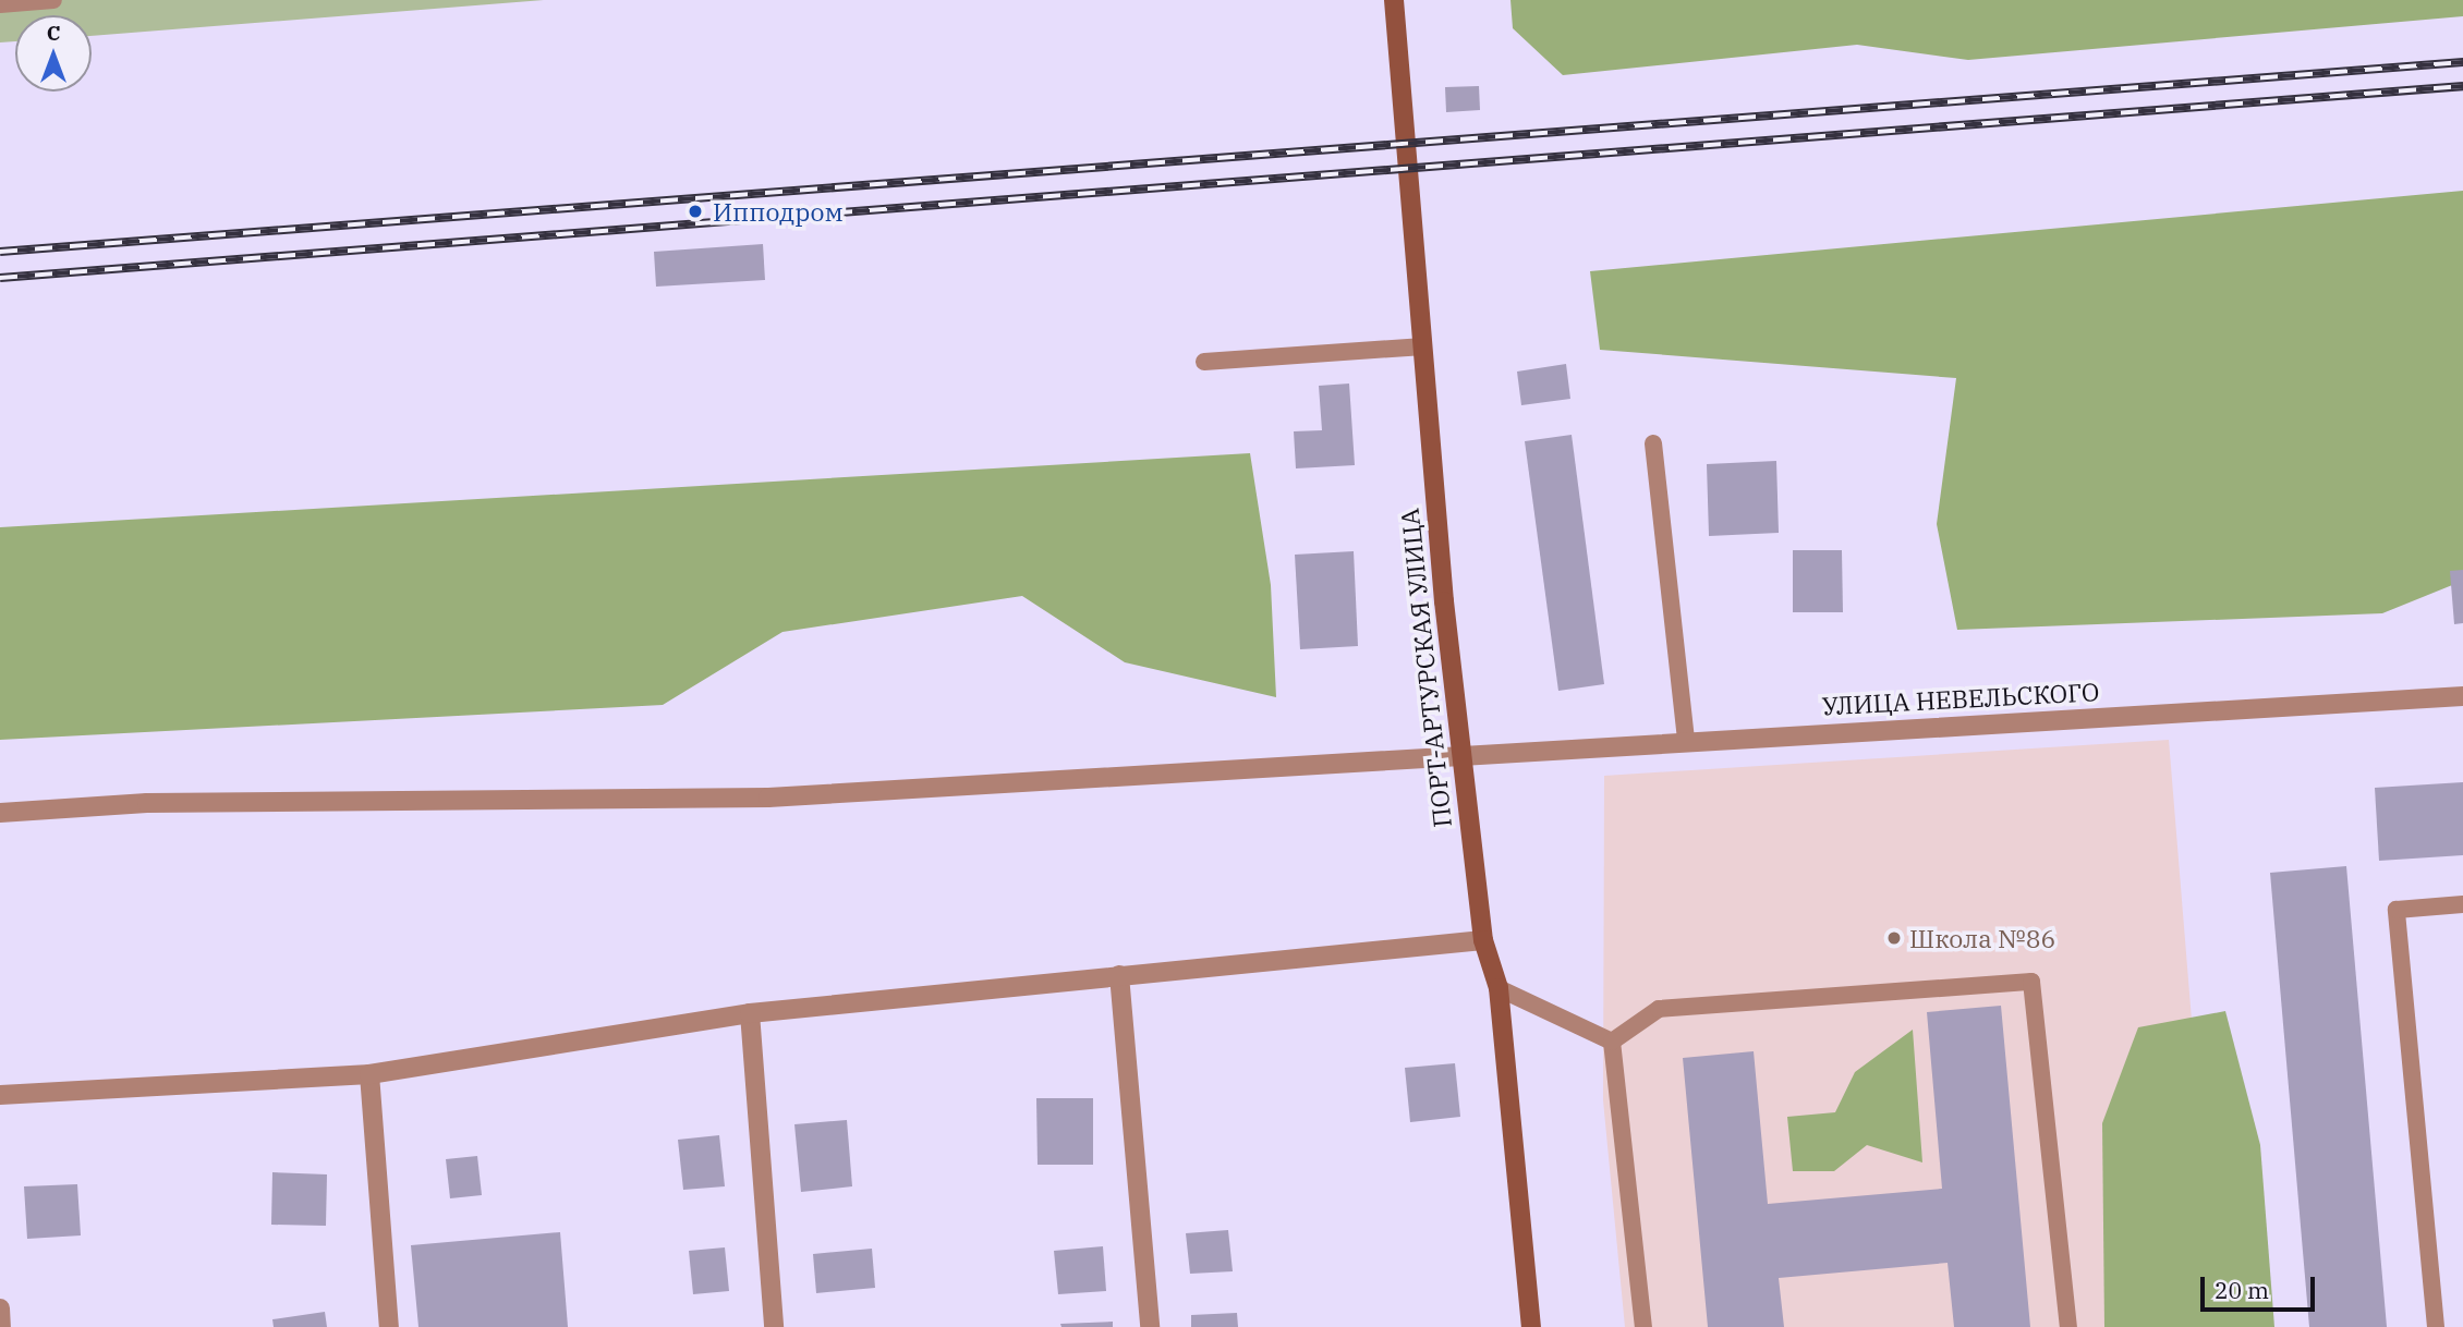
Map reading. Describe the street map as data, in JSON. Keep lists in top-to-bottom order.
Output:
{
  "streets": {
    "street": ["ПОРТ-АРТУРСКАЯ УЛИЦА", "УЛИЦА НЕВЕЛЬСКОГО"]
  },
  "crossings": [
    ["ПОРТ-АРТУРСКАЯ УЛИЦА", "УЛИЦА НЕВЕЛЬСКОГО"]
  ],
  "places": ["Ипподром", "Школа №86"],
  "scale_bar": "20 m",
  "north": "top"
}
